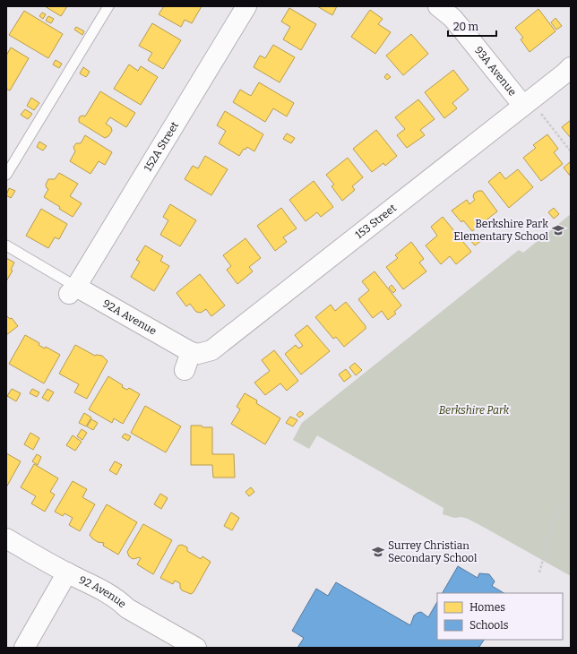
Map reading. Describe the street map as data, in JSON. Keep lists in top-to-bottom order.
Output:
{
  "streets": {
    "street": [
      "93A Avenue",
      "152A Street",
      "153 Street",
      "92A Avenue",
      "92 Avenue"
    ]
  },
  "crossings": [
    ["93A Avenue", "153 Street"],
    ["152A Street", "92A Avenue"],
    ["153 Street", "92A Avenue"]
  ],
  "parks": ["Berkshire Park"],
  "places": {
    "school or university": ["Berkshire Park Elementary School", "Surrey Christian Secondary School"]
  },
  "legend": ["Homes", "Schools"],
  "scale_bar": "20 m"
}
